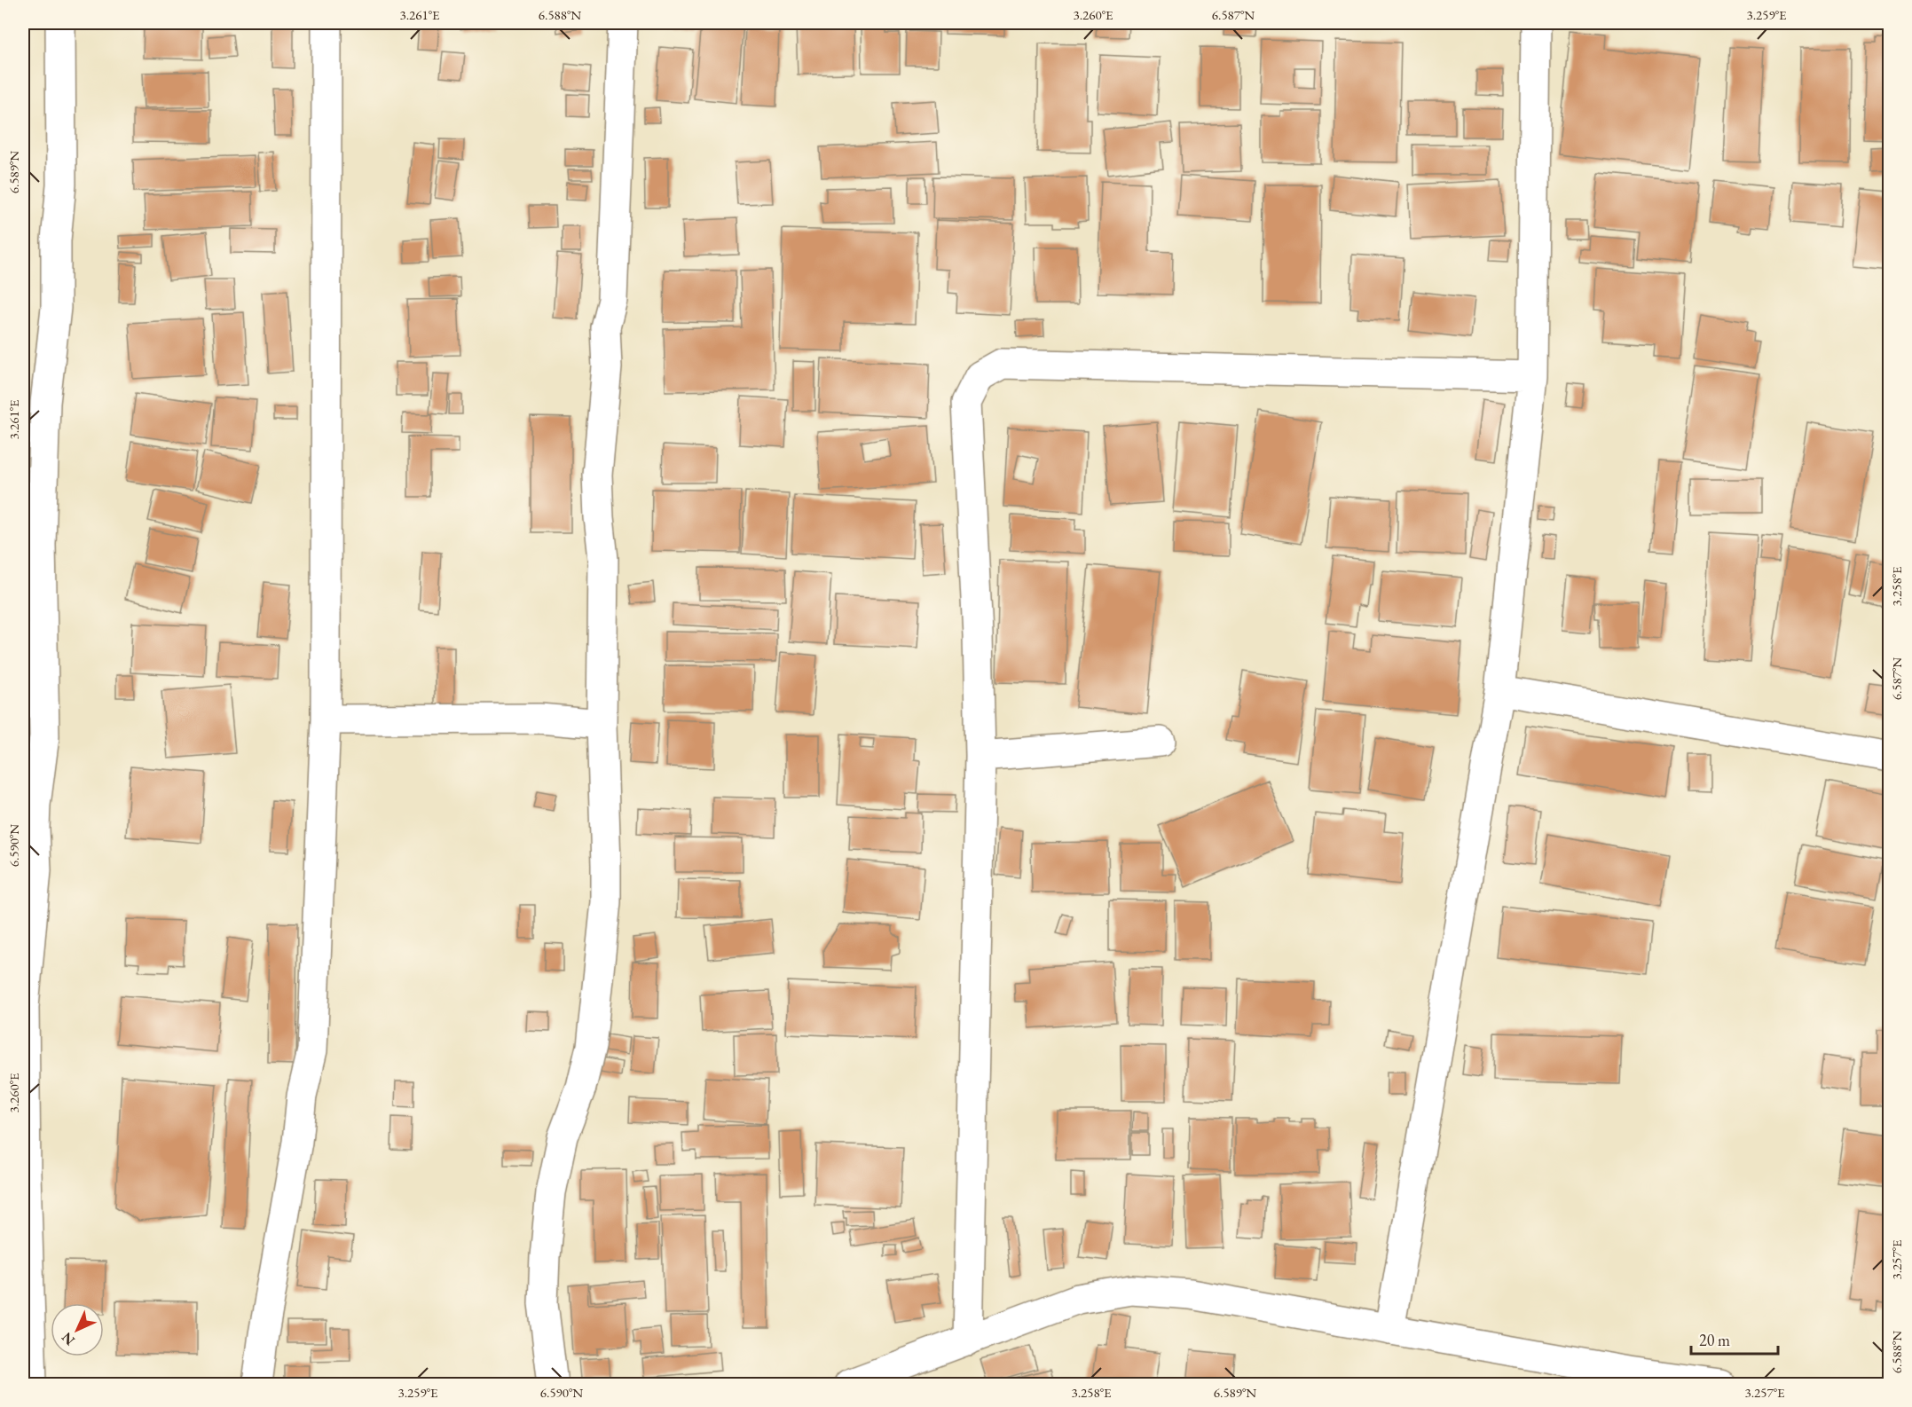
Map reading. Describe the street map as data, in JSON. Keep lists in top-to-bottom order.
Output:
{
  "scale_bar": "20 m",
  "north": "bottom left",
  "coordinates": [
    "3.261°E",
    "6.588°N",
    "3.260°E",
    "6.587°N",
    "3.259°E",
    "6.589°N",
    "3.258°E",
    "6.590°N",
    "3.257°E"
  ]
}
